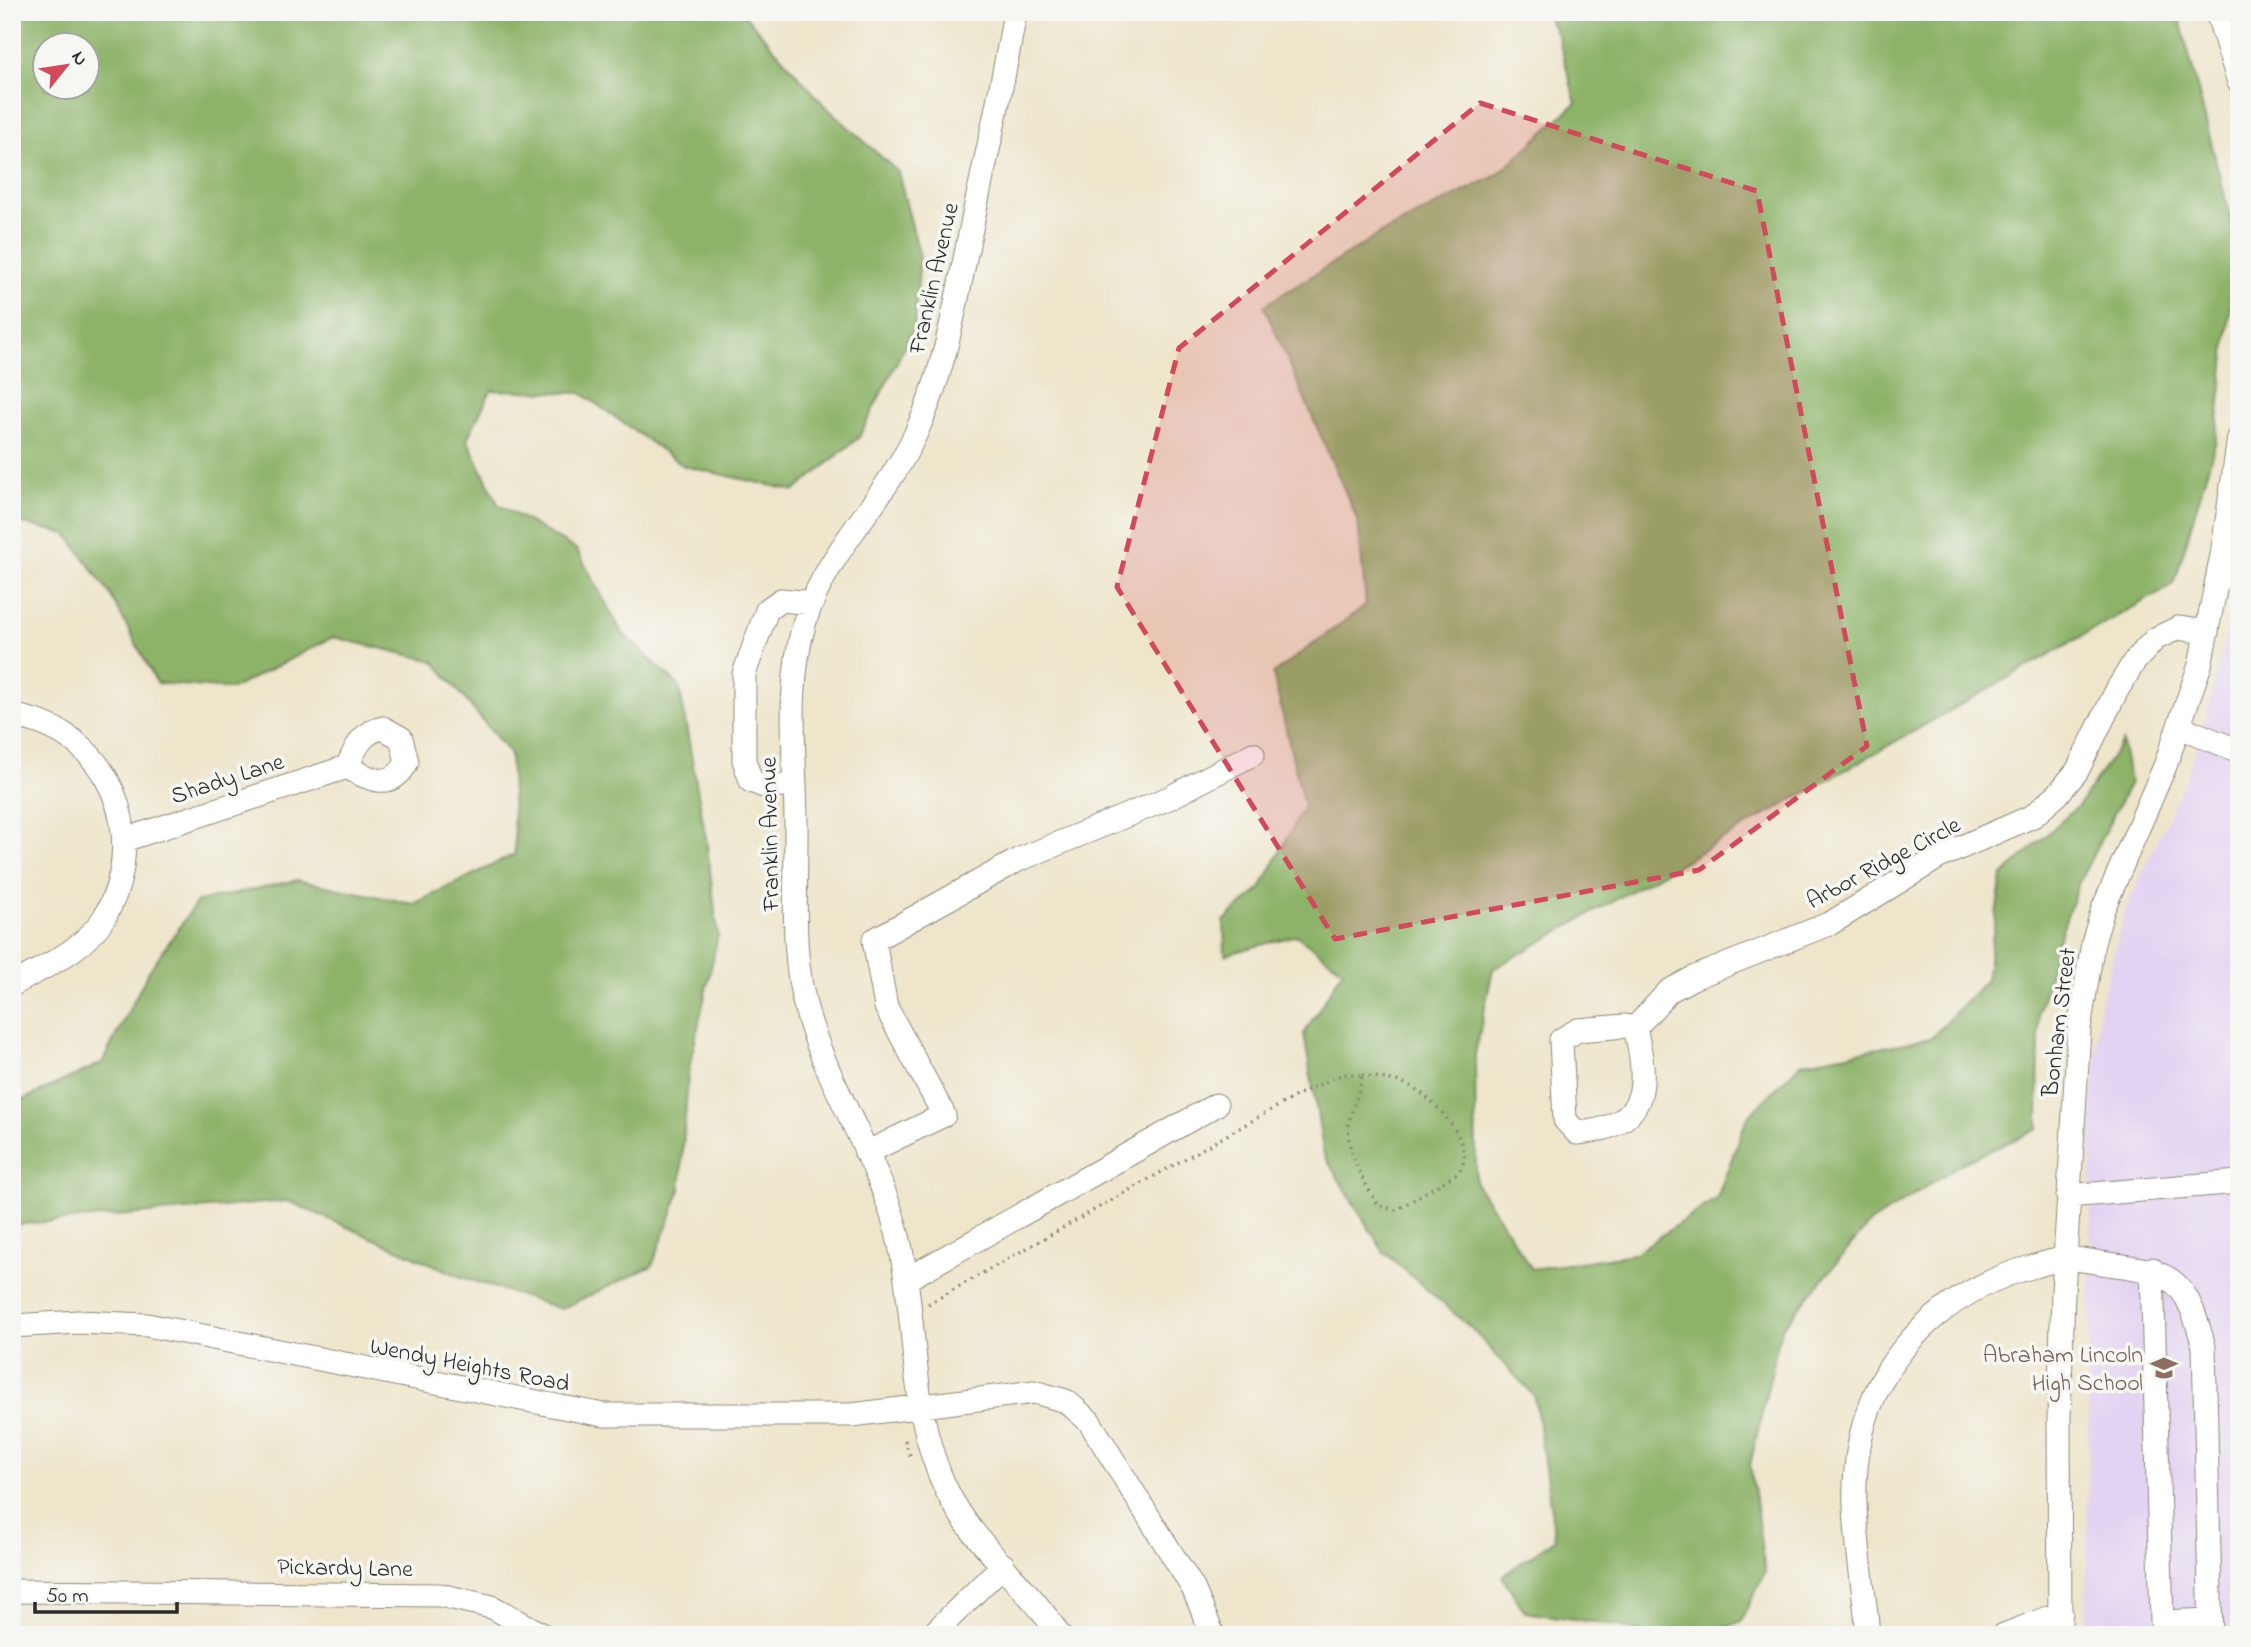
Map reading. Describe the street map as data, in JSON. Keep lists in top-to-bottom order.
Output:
{
  "streets": {
    "street": [
      "Franklin Avenue",
      "Shady Lane",
      "Arbor Ridge Circle",
      "Bonham Street",
      "Wendy Heights Road",
      "Pickardy Lane"
    ]
  },
  "crossings": [
    ["Franklin Avenue", "Wendy Heights Road"],
    ["Arbor Ridge Circle", "Bonham Street"]
  ],
  "places": {
    "school or university": ["Abraham Lincoln High School"]
  },
  "scale_bar": "50 m",
  "north": "top right"
}
